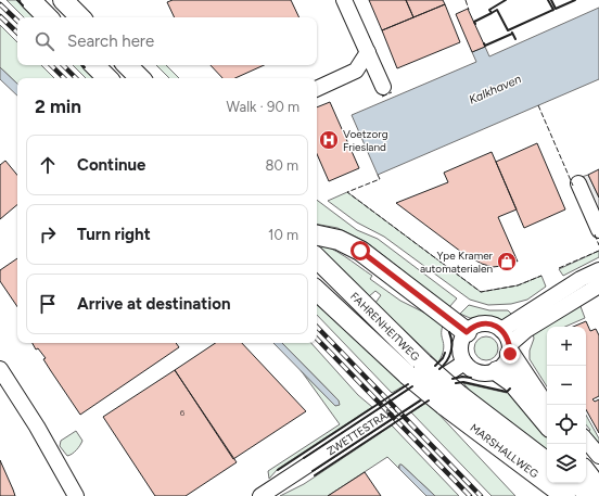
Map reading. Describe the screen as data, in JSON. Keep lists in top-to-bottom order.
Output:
{
  "streets": {
    "main road": ["FAHRENHEITWEG", "MARSHALLWEG"],
    "street": ["ZWETTESTRAAT"]
  },
  "crossings": [
    ["FAHRENHEITWEG", "MARSHALLWEG"]
  ],
  "water": ["Kalkhaven"],
  "places": {
    "hospital": ["Voetzorg Friesland"],
    "shop": ["Ype Kramer automaterialen"]
  },
  "house_numbers": ["6"],
  "page": {
    "search": "Search here",
    "heading": ["2 min", "Walk · 90 m"],
    "list": [
      ["Continue", "80 m"],
      ["Turn right", "10 m"],
      "Arrive at destination"
    ],
    "map_buttons": ["+", "−"]
  }
}
